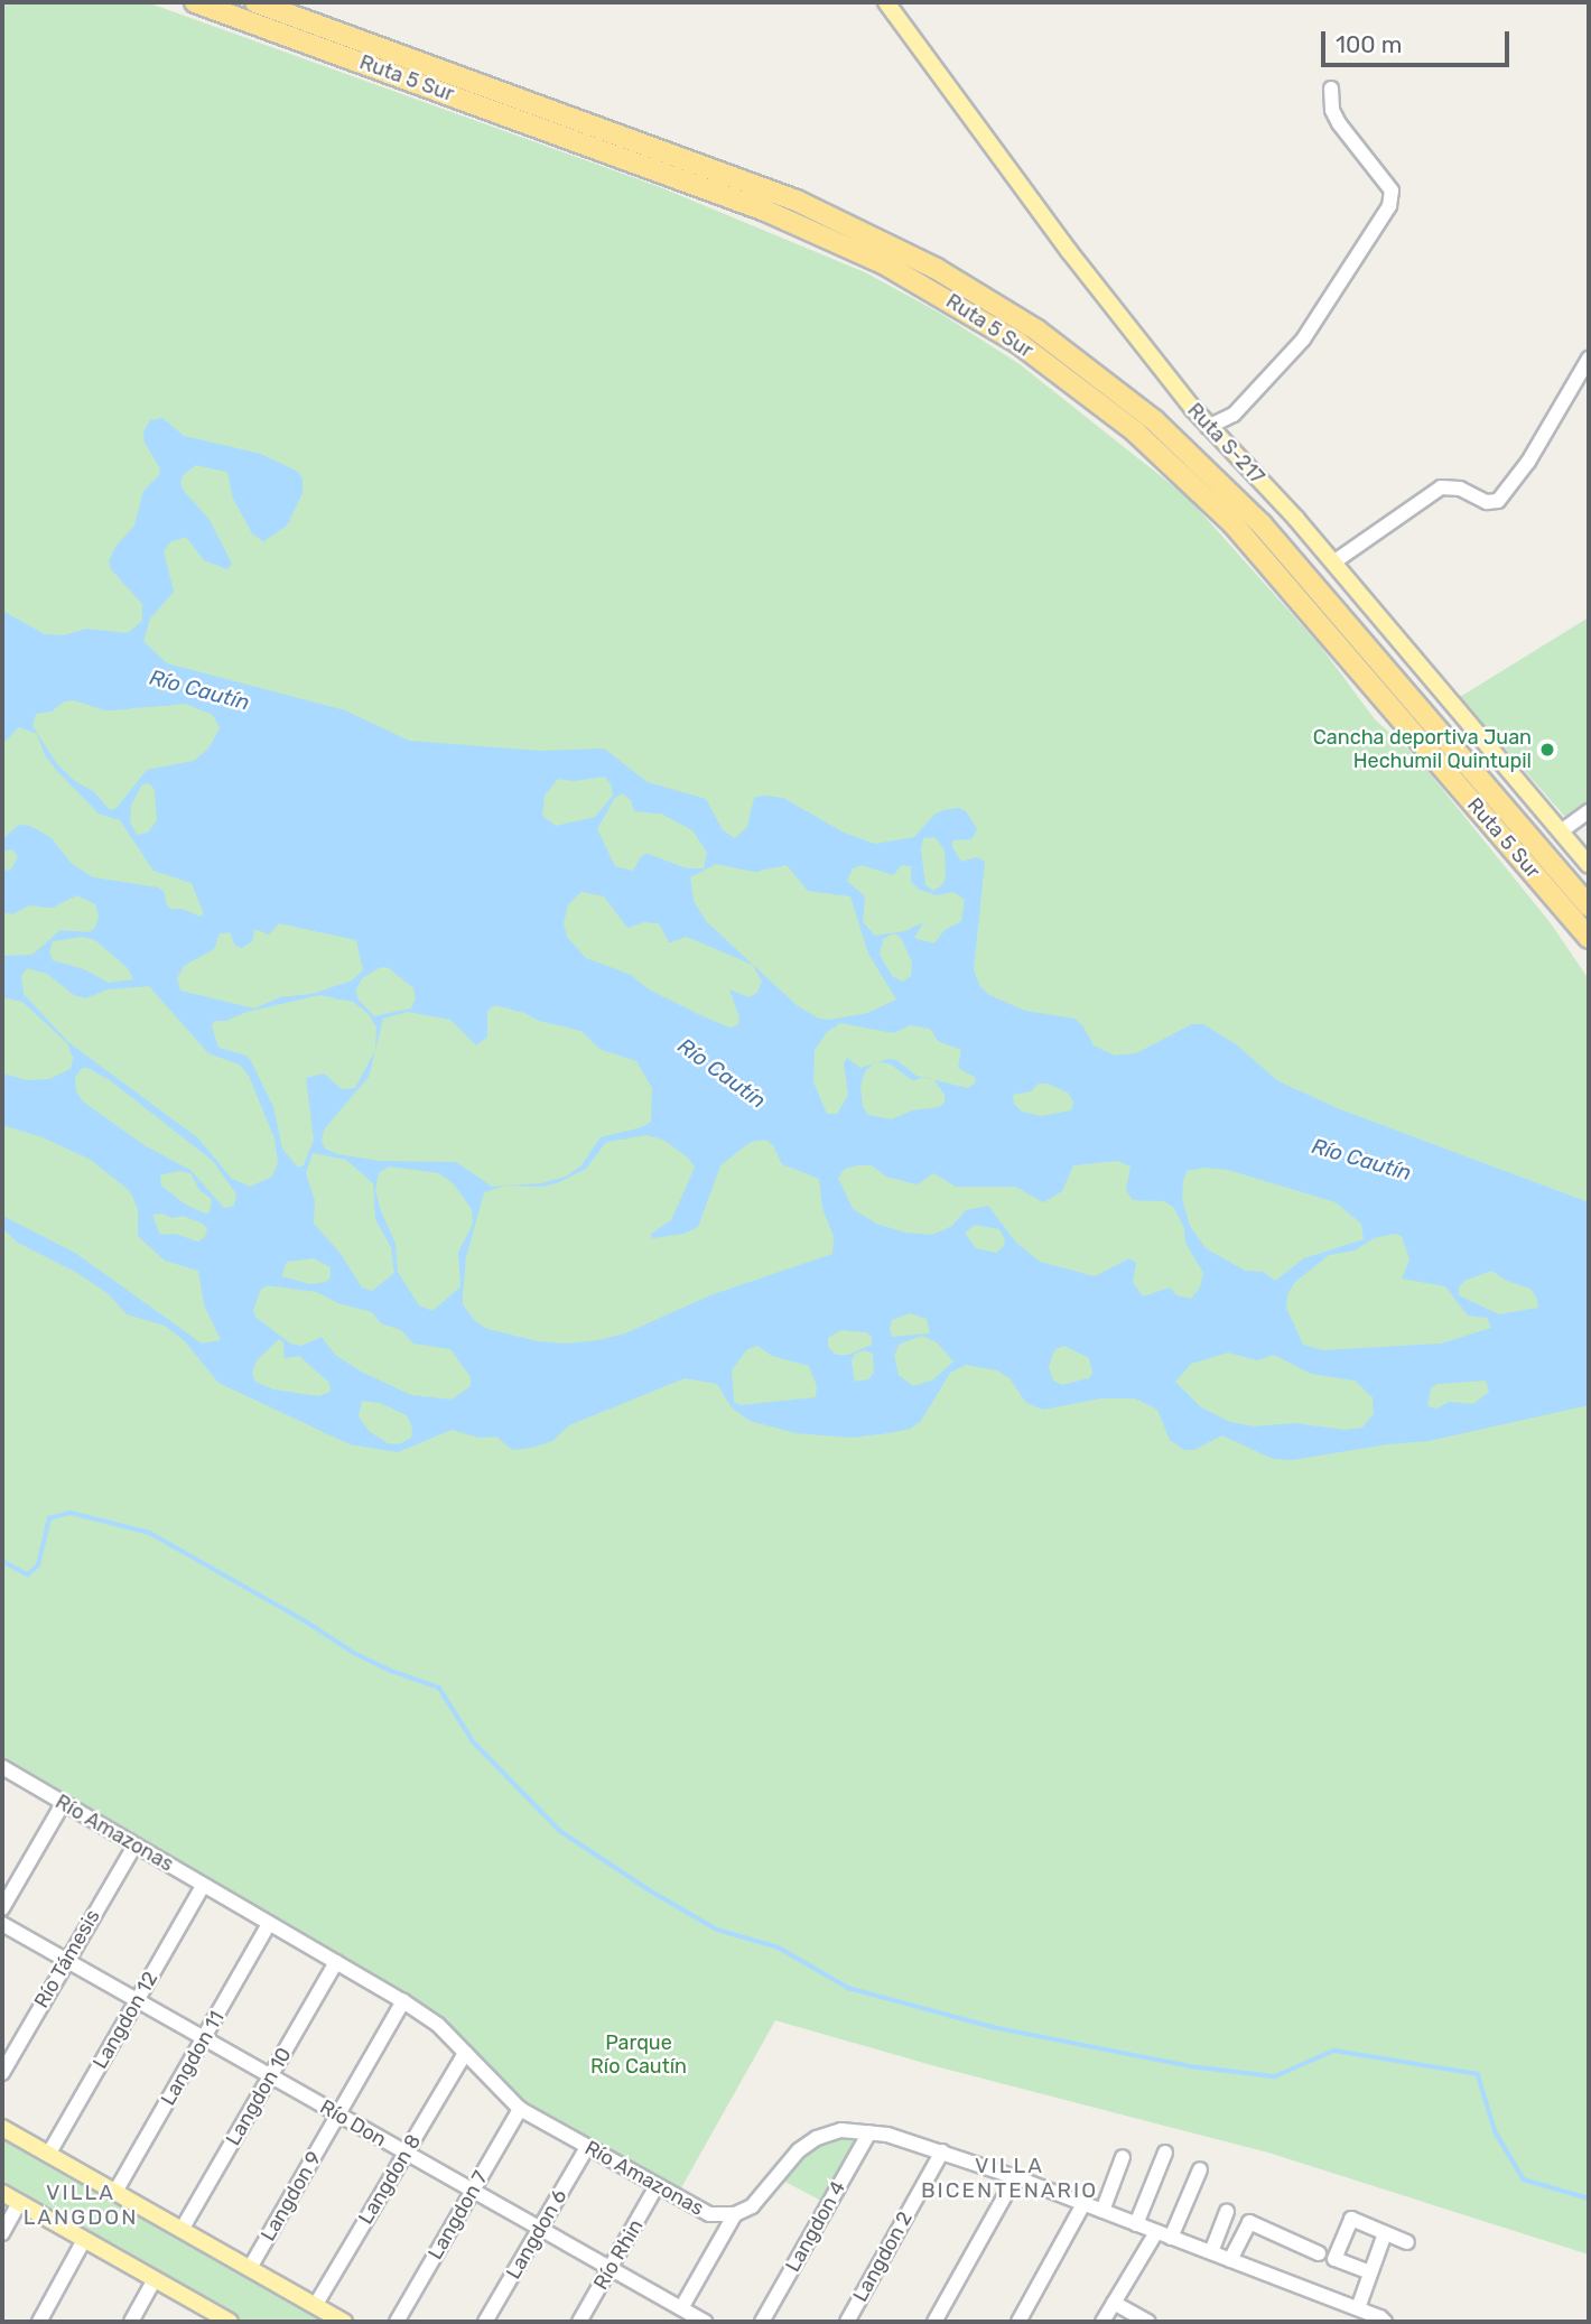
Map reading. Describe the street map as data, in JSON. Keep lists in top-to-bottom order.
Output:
{
  "streets": {
    "highway": ["Ruta 5 Sur"],
    "main road": ["Ruta S-217"],
    "street": [
      "Río Amazonas",
      "Río Támesis",
      "Langdon 12",
      "Langdon 11",
      "Langdon 10",
      "Río Don",
      "Langdon 8",
      "Langdon 9",
      "Langdon 7",
      "Langdon 4",
      "Langdon 6",
      "Río Rhin",
      "Langdon 2"
    ]
  },
  "crossings": [
    ["Río Amazonas", "Río Támesis"],
    ["Río Amazonas", "Langdon 12"],
    ["Río Amazonas", "Langdon 11"],
    ["Río Amazonas", "Langdon 10"],
    ["Río Amazonas", "Langdon 8"],
    ["Río Amazonas", "Langdon 9"],
    ["Río Amazonas", "Langdon 7"],
    ["Río Amazonas", "Langdon 6"],
    ["Río Amazonas", "Río Rhin"],
    ["Río Támesis", "Río Don"],
    ["Langdon 12", "Río Don"],
    ["Langdon 11", "Río Don"],
    ["Langdon 10", "Río Don"],
    ["Río Don", "Langdon 8"],
    ["Río Don", "Langdon 9"],
    ["Río Don", "Langdon 7"],
    ["Río Don", "Langdon 6"],
    ["Río Don", "Río Rhin"]
  ],
  "districts": ["VILLA BICENTENARIO", "VILLA LANGDON"],
  "water": ["Río Cautín"],
  "parks": ["Parque Río Cautín"],
  "places": ["Cancha deportiva Juan Hechumil Quintupil"],
  "scale_bar": "100 m"
}
